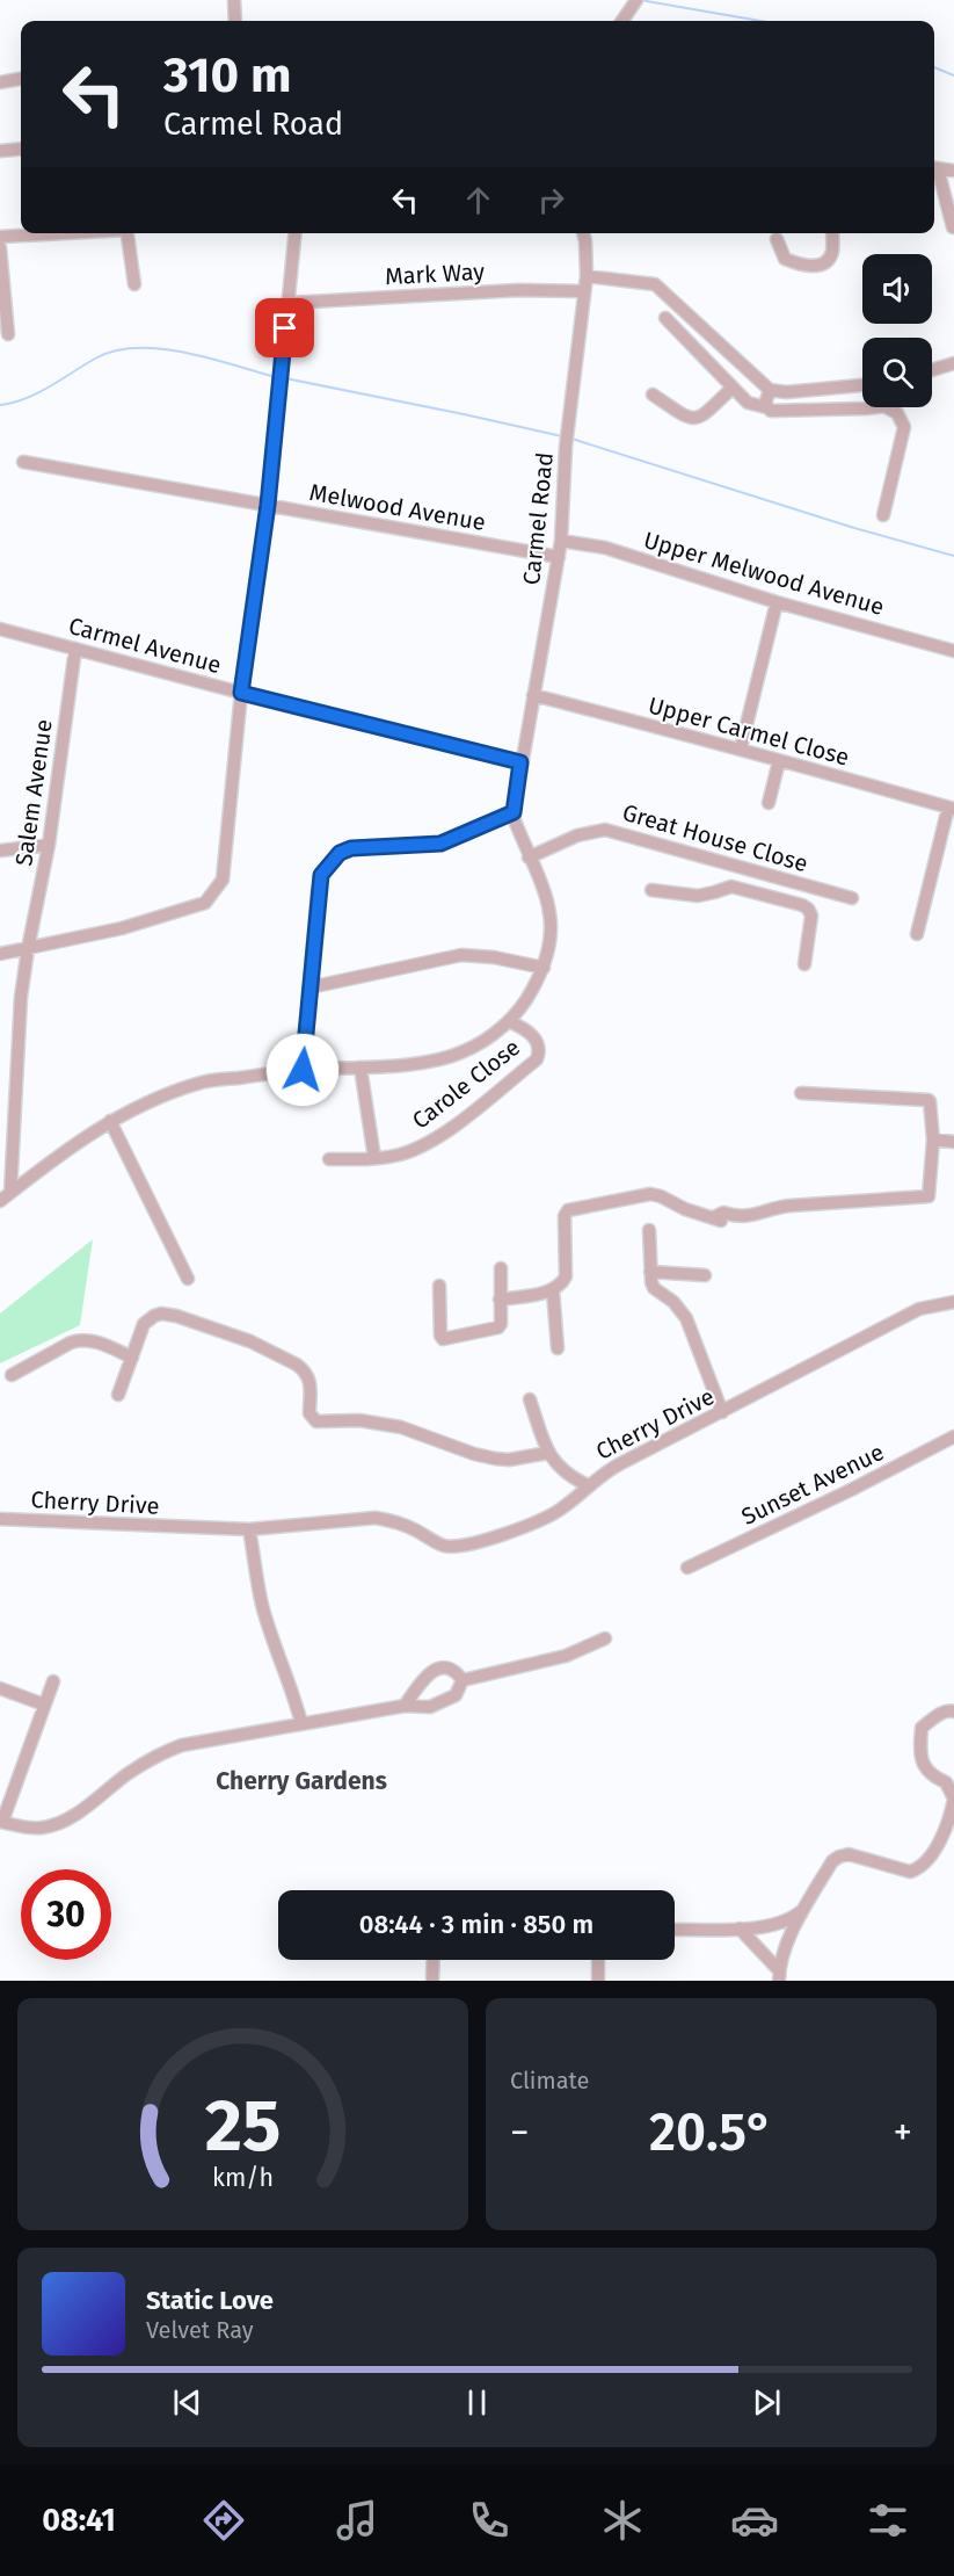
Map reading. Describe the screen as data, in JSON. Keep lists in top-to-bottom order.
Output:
{
  "streets": {
    "street": [
      "Mark Way",
      "Melwood Avenue",
      "Carmel Road",
      "Upper Melwood Avenue",
      "Carmel Avenue",
      "Upper Carmel Close",
      "Salem Avenue",
      "Great House Close",
      "Carole Close",
      "Cherry Drive",
      "Sunset Avenue"
    ]
  },
  "crossings": [
    ["Mark Way", "Carmel Road"],
    ["Melwood Avenue", "Carmel Road"],
    ["Carmel Road", "Upper Melwood Avenue"],
    ["Carmel Road", "Carmel Avenue"],
    ["Carmel Road", "Upper Carmel Close"],
    ["Carmel Avenue", "Salem Avenue"]
  ],
  "districts": ["Cherry Gardens"],
  "page": {
    "turn": ["310 m", "Carmel Road"],
    "limit": "30",
    "trip": "08:44 · 3 min · 850 m",
    "tile": "Climate",
    "heat": ["−", "20.5°", "+"],
    "song": ["Static Love", "Velvet Ray"],
    "tabs": "08:41",
    "gauge": ["25", "km/h"]
  }
}
